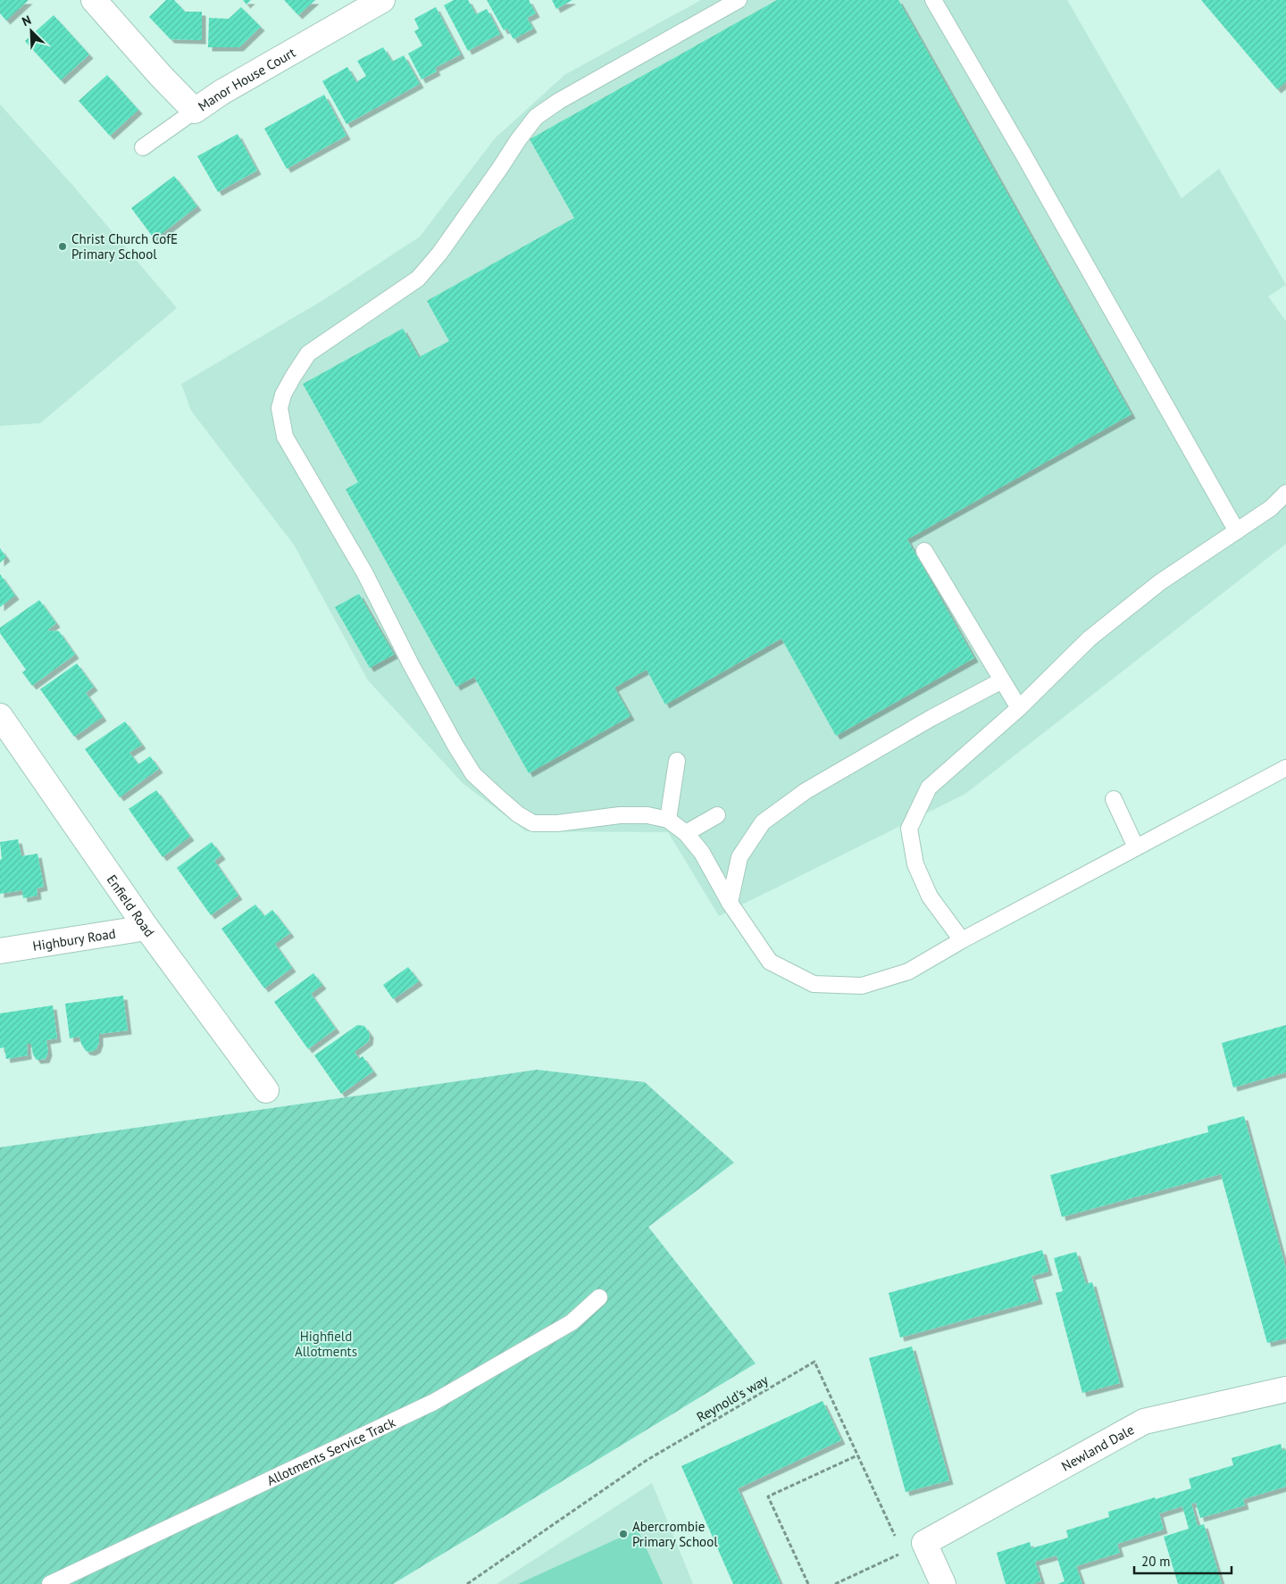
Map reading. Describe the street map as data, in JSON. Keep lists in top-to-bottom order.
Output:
{
  "streets": {
    "street": [
      "Manor House Court",
      "Enfield Road",
      "Highbury Road",
      "Newland Dale"
    ],
    "lane": ["Allotments Service Track"],
    "path": ["Reynold's way"]
  },
  "crossings": [
    ["Enfield Road", "Highbury Road"],
    ["Reynold's way", "Newland Dale"]
  ],
  "parks": ["Highfield Allotments"],
  "places": ["Christ Church CofE Primary School", "Abercrombie Primary School"],
  "scale_bar": "20 m",
  "north": "top left"
}
